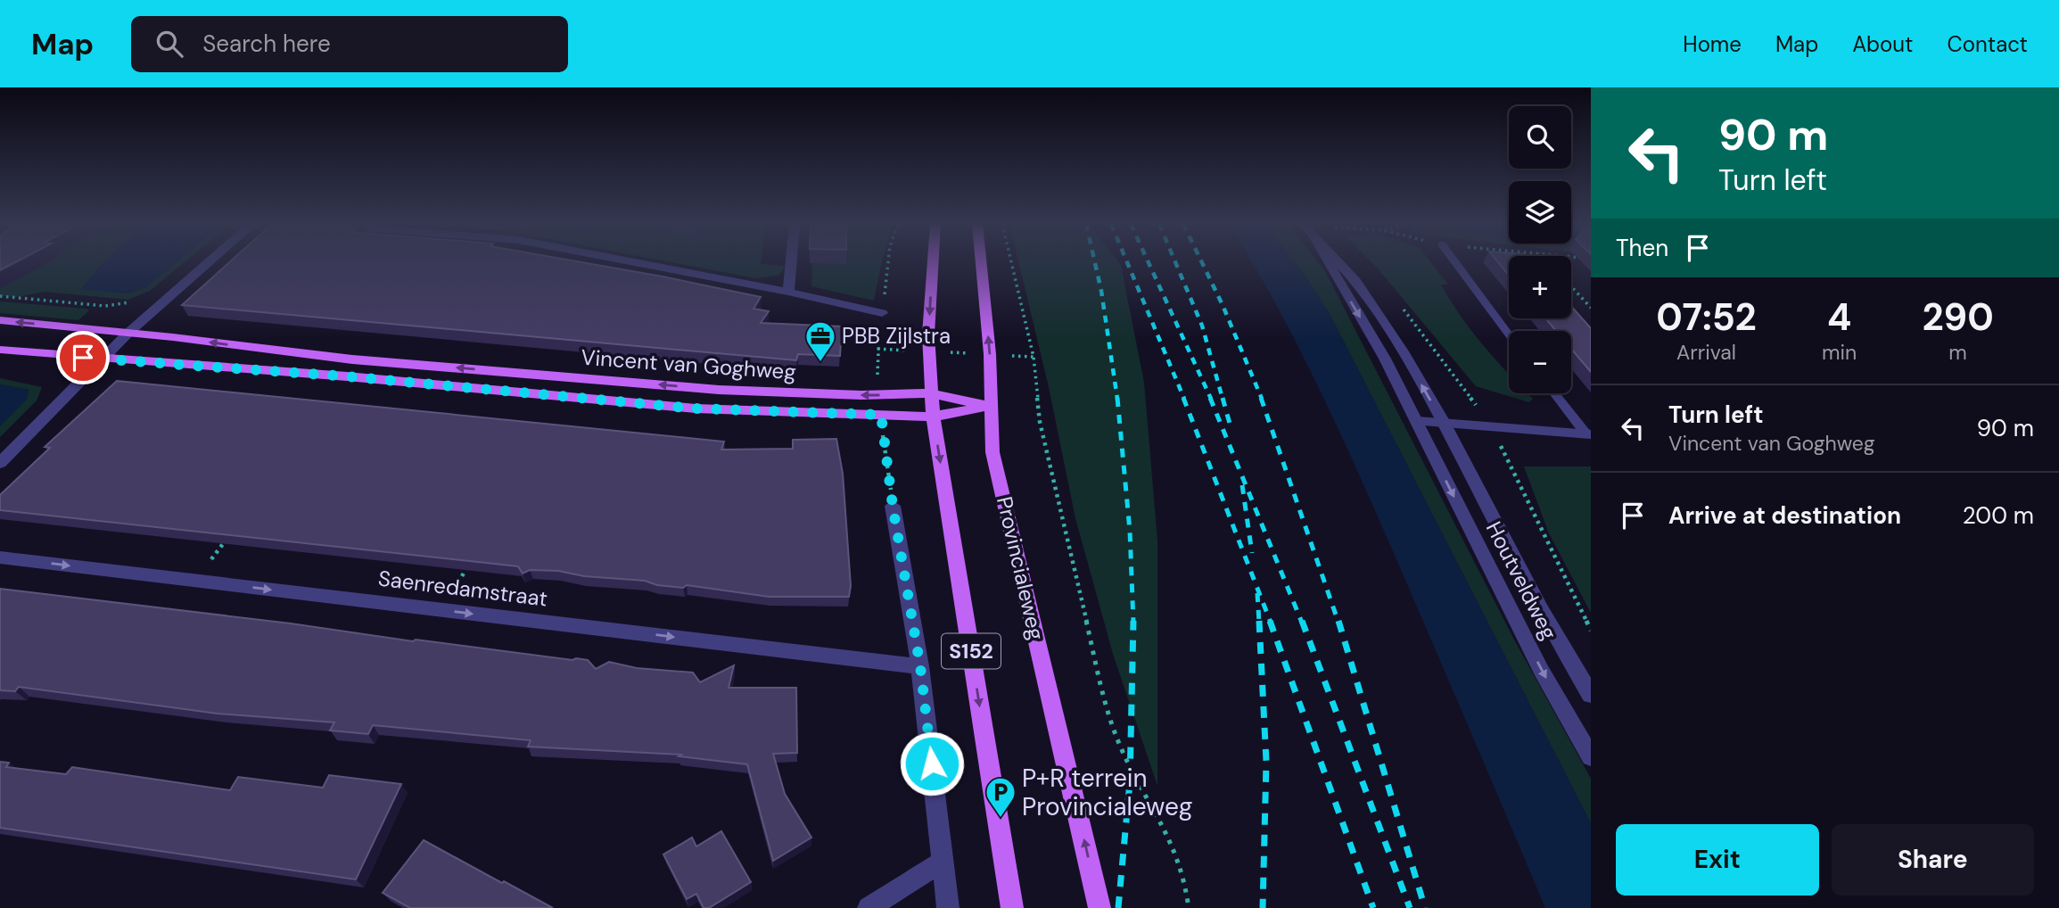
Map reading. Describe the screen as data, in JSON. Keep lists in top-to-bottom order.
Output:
{
  "streets": {
    "main road": ["Vincent van Goghweg", "Provincialeweg", "S152"],
    "street": ["Houtveldweg", "Saenredamstraat"]
  },
  "crossings": [
    ["Vincent van Goghweg", "Provincialeweg"],
    ["Vincent van Goghweg", "S152"]
  ],
  "one_way": ["Saenredamstraat"],
  "places": {
    "office": ["PBB Zijlstra"],
    "parking": ["P+R terrein Provincialeweg"]
  },
  "page": {
    "header": "Map",
    "search": "Search here",
    "nav": [
      "Home",
      "Map",
      "About",
      "Contact"
    ],
    "turn": ["90 m", "Turn left"],
    "map_buttons": ["+", "−"],
    "then": "Then",
    "eta": [
      "07:52",
      "Arrival",
      "4",
      "min",
      "290",
      "m"
    ],
    "list": [
      {
        "name": "Turn left",
        "note": "Vincent van Goghweg",
        "value": "90 m"
      },
      {
        "name": "Arrive at destination",
        "value": "200 m"
      }
    ],
    "buttons": ["Exit", "Share"]
  }
}
